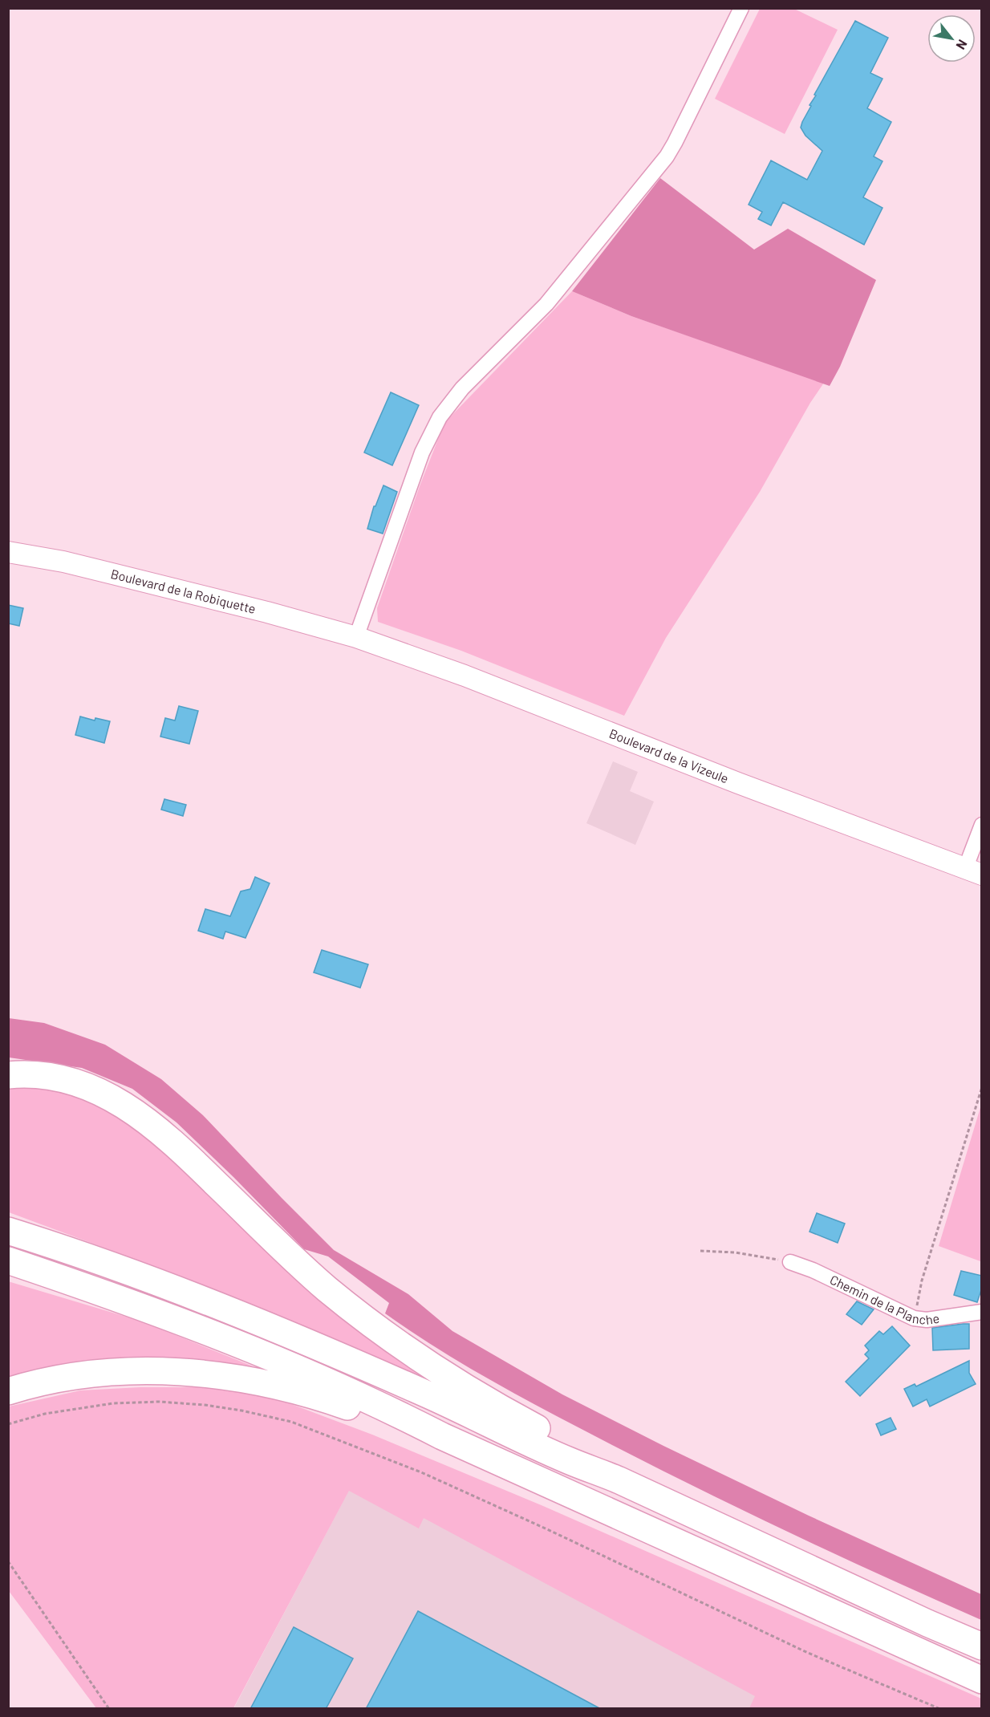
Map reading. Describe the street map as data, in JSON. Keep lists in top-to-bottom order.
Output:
{
  "streets": {
    "main road": ["Boulevard de la Robiquette", "Boulevard de la Vizeule"],
    "street": ["Chemin de la Planche"]
  },
  "crossings": [
    ["Boulevard de la Robiquette", "Boulevard de la Vizeule"]
  ],
  "north": "bottom right"
}
